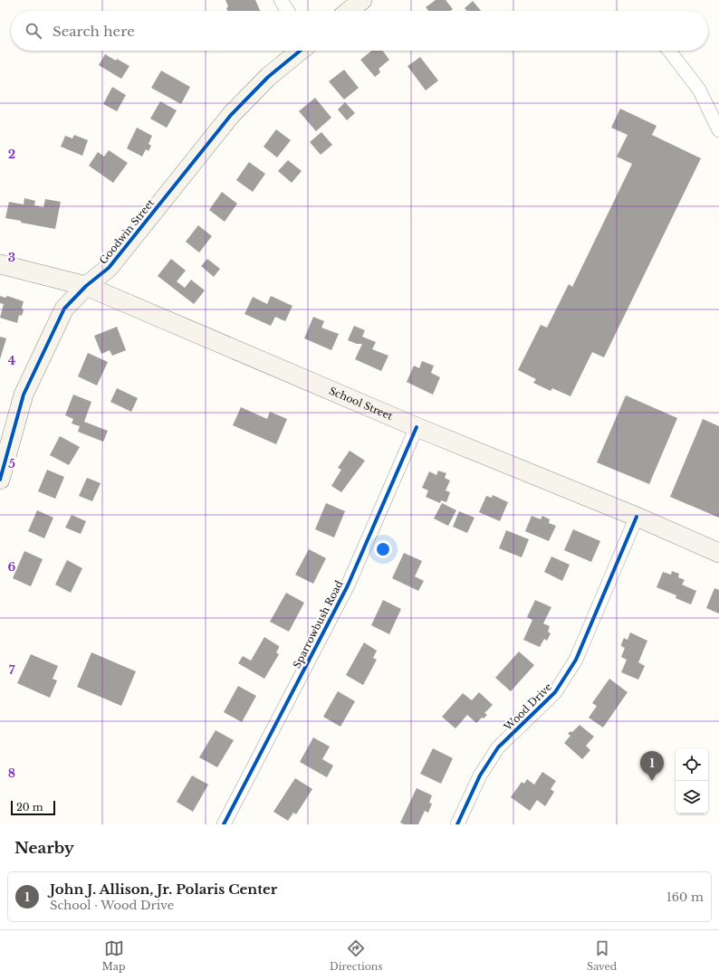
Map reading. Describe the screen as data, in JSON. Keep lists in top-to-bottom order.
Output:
{
  "streets": {
    "main road": ["Goodwin Street", "School Street"],
    "street": ["Sparrowbush Road", "Wood Drive"]
  },
  "crossings": [
    ["Goodwin Street", "School Street"],
    ["School Street", "Sparrowbush Road"],
    ["School Street", "Wood Drive"]
  ],
  "scale_bar": "20 m",
  "page": {
    "search": "Search here",
    "pins": "1",
    "scale": "20 m",
    "heading": "Nearby",
    "list": [
      {
        "mark": "1",
        "name": "John J. Allison, Jr. Polaris Center",
        "note": "School · Wood Drive",
        "value": "160 m"
      }
    ],
    "nav": ["Map", "Directions", "Saved"]
  },
  "grid": {
    "rows": [
      "2",
      "3",
      "4",
      "5",
      "6",
      "7",
      "8"
    ]
  }
}
